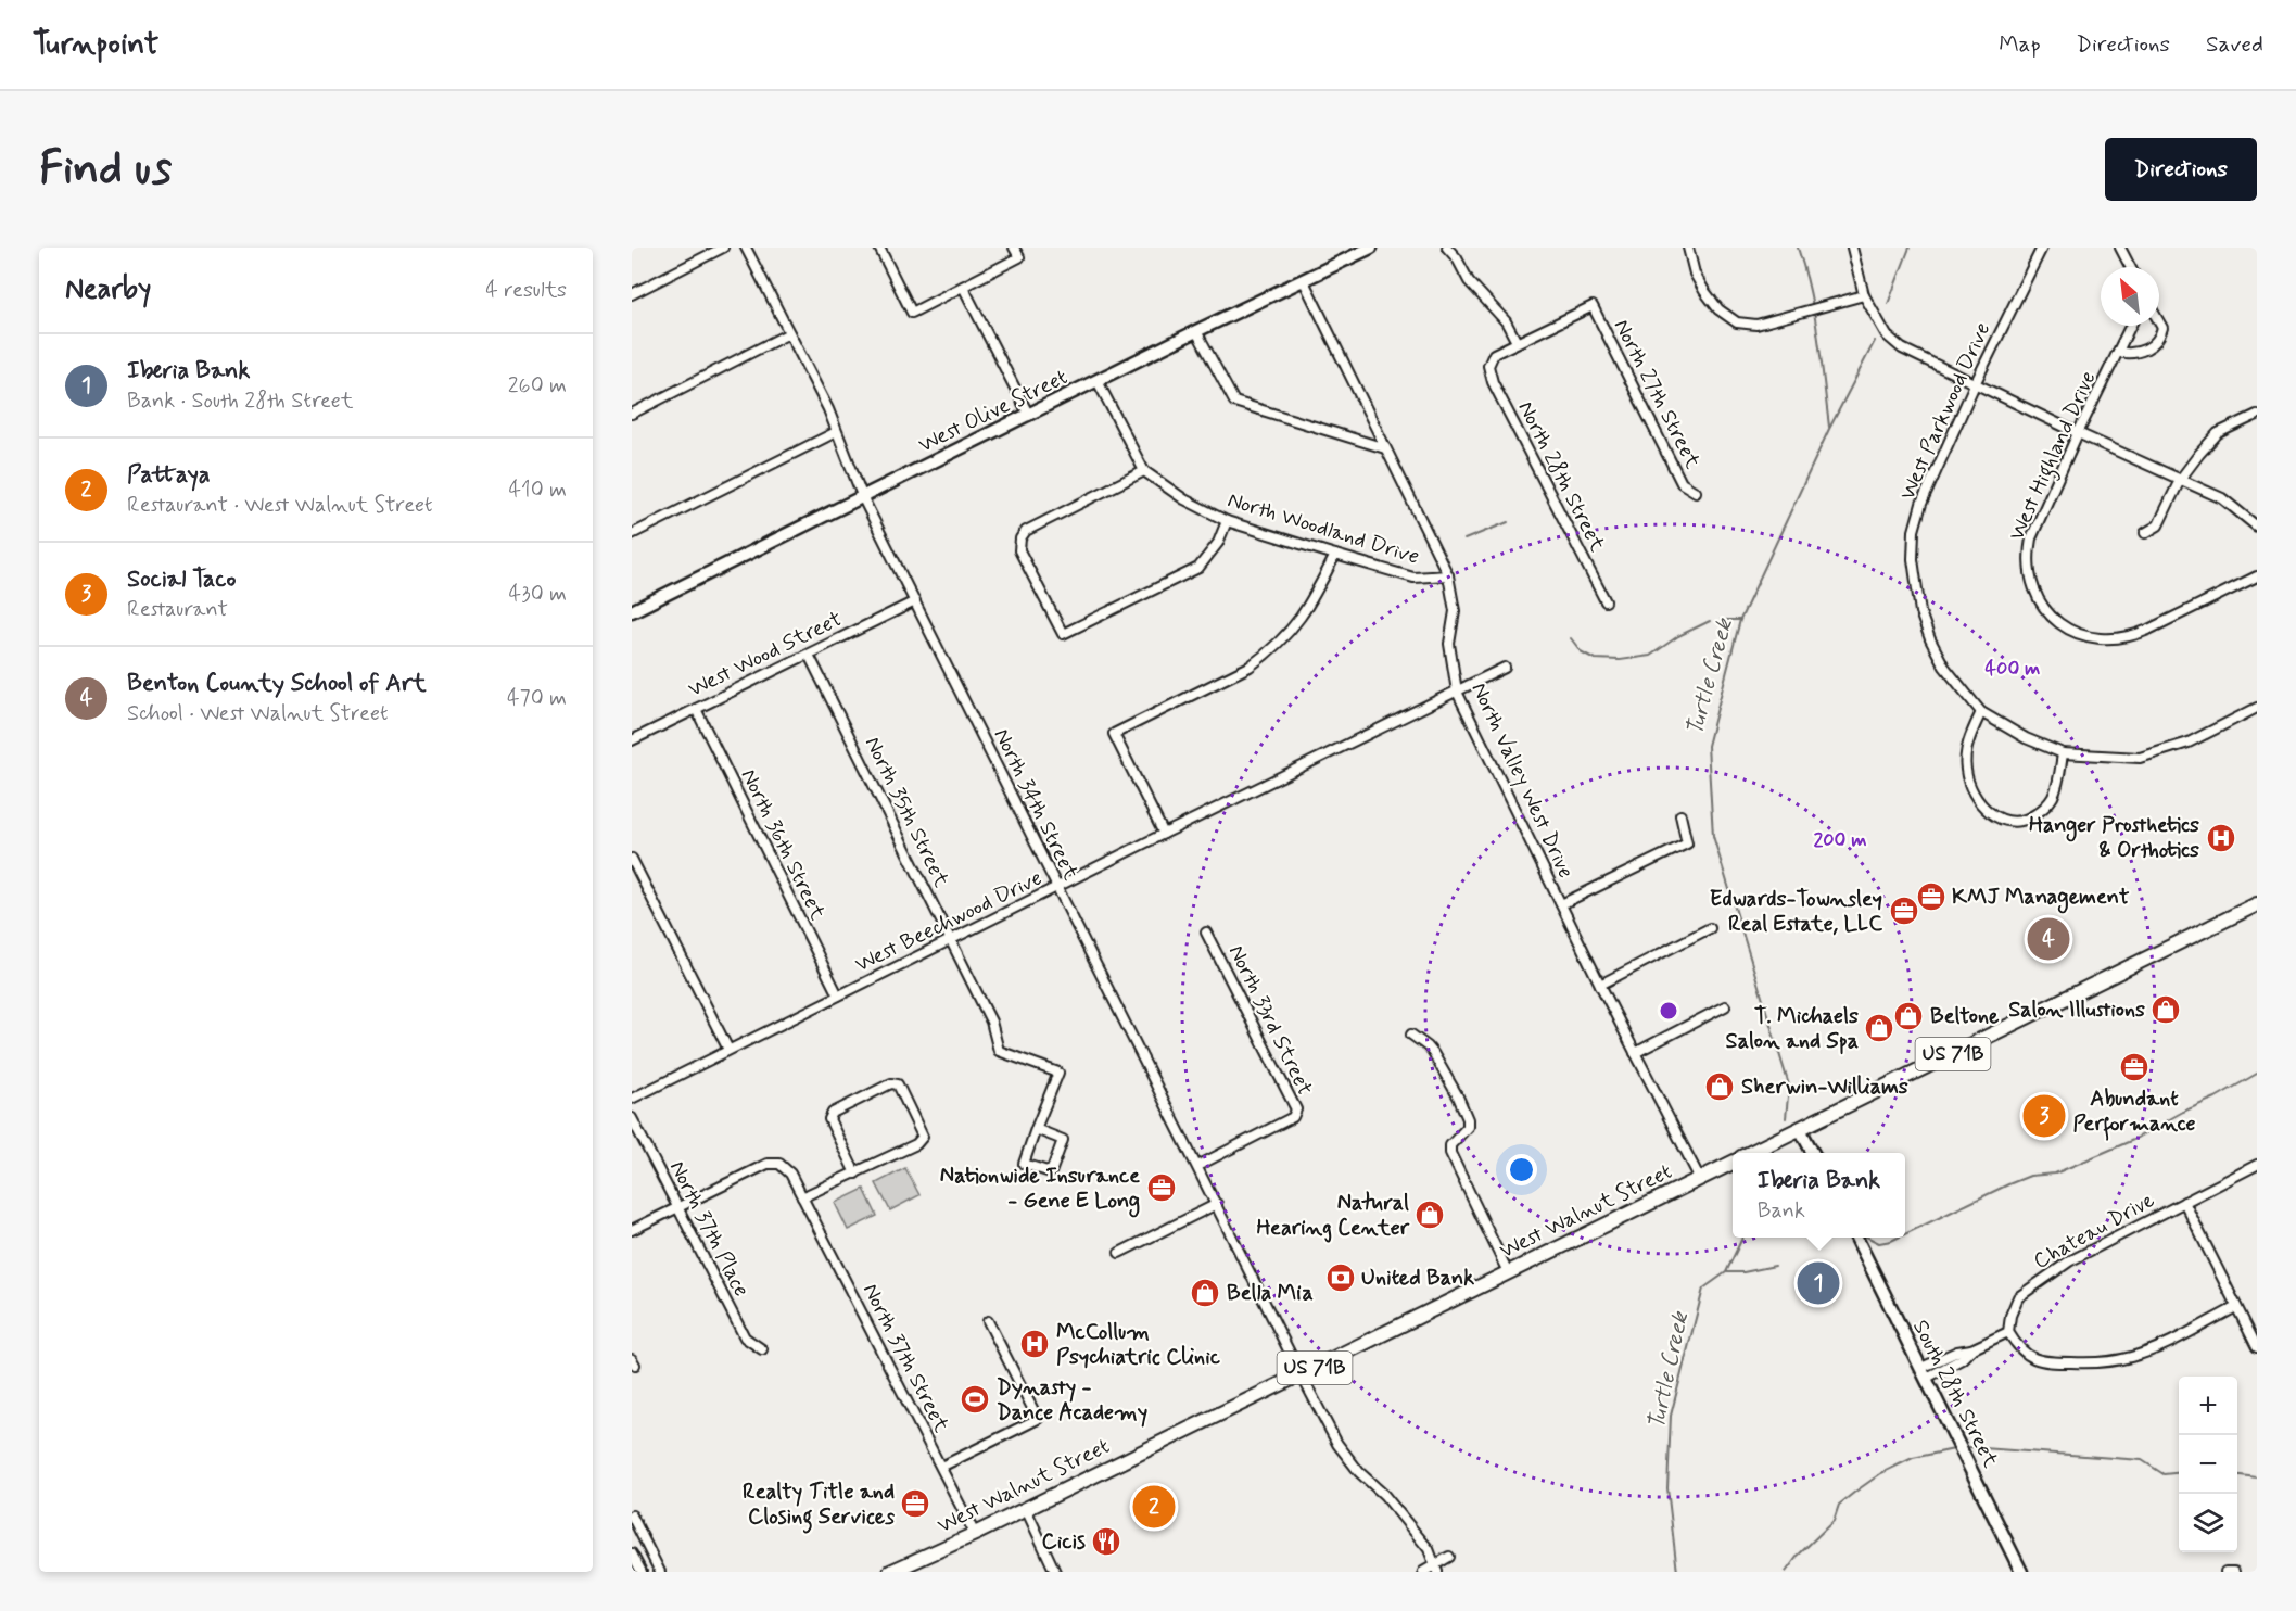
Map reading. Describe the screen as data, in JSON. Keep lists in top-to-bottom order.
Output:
{
  "streets": {
    "main road": [
      "West Olive Street",
      "US 71B",
      "West Walnut Street",
      "South 28th Street"
    ],
    "street": [
      "North 27th Street",
      "West Parkwood Drive",
      "West Highland Drive",
      "North 28th Street",
      "North Woodland Drive",
      "West Wood Street",
      "North Valley West Drive",
      "North 34th Street",
      "North 35th Street",
      "North 36th Street",
      "West Beechwood Drive",
      "North 33rd Street",
      "North 37th Place",
      "Chateau Drive",
      "North 37th Street"
    ]
  },
  "crossings": [
    ["North 27th Street", "North 28th Street"],
    ["West Olive Street", "North Woodland Drive"],
    ["West Olive Street", "North Valley West Drive"],
    ["West Olive Street", "North 34th Street"],
    ["North Woodland Drive", "North Valley West Drive"],
    ["West Wood Street", "North 34th Street"],
    ["West Wood Street", "North 35th Street"],
    ["West Wood Street", "North 36th Street"],
    ["North Valley West Drive", "West Beechwood Drive"],
    ["North Valley West Drive", "West Walnut Street"],
    ["North 34th Street", "West Beechwood Drive"],
    ["North 34th Street", "North 33rd Street"],
    ["North 34th Street", "West Walnut Street"],
    ["North 35th Street", "West Beechwood Drive"],
    ["North 36th Street", "West Beechwood Drive"],
    ["West Walnut Street", "North 37th Street"],
    ["North 37th Place", "North 37th Street"]
  ],
  "water": ["Turtle Creek"],
  "places": {
    "hospital": ["Hanger Prosthetics & Orthotics", "McCollum Psychiatric Clinic"],
    "office": [
      "KMJ Management",
      "Edwards-Townsley Real Estate, LLC",
      "Abundant Performance",
      "Nationwide Insurance - Gene E Long",
      "Realty Title and Closing Services"
    ],
    "shop": [
      "Salon Illustions",
      "Beltone",
      "T. Michaels Salon and Spa",
      "Sherwin-Williams",
      "Natural Hearing Center",
      "Bella Mia"
    ],
    "bank": ["United Bank"],
    "sports": ["Dynasty - Dance Academy"],
    "restaurant": ["Cicis"]
  },
  "north": "top left",
  "page": {
    "header": "Turnpoint",
    "nav": ["Map", "Directions", "Saved"],
    "buttons": "Directions",
    "title": "Find us",
    "heading": ["Nearby", "4 results"],
    "list": [
      {
        "mark": "1",
        "name": "Iberia Bank",
        "note": "Bank · South 28th Street",
        "value": "260 m"
      },
      {
        "mark": "2",
        "name": "Pattaya",
        "note": "Restaurant · West Walnut Street",
        "value": "410 m"
      },
      {
        "mark": "3",
        "name": "Social Taco",
        "note": "Restaurant",
        "value": "430 m"
      },
      {
        "mark": "4",
        "name": "Benton County School of Art",
        "note": "School · West Walnut Street",
        "value": "470 m"
      }
    ],
    "pins": [
      "4",
      "3",
      "1",
      "2"
    ],
    "popup": ["Iberia Bank", "Bank"],
    "map_buttons": ["+", "−"]
  },
  "rings": ["400 m", "200 m"]
}
